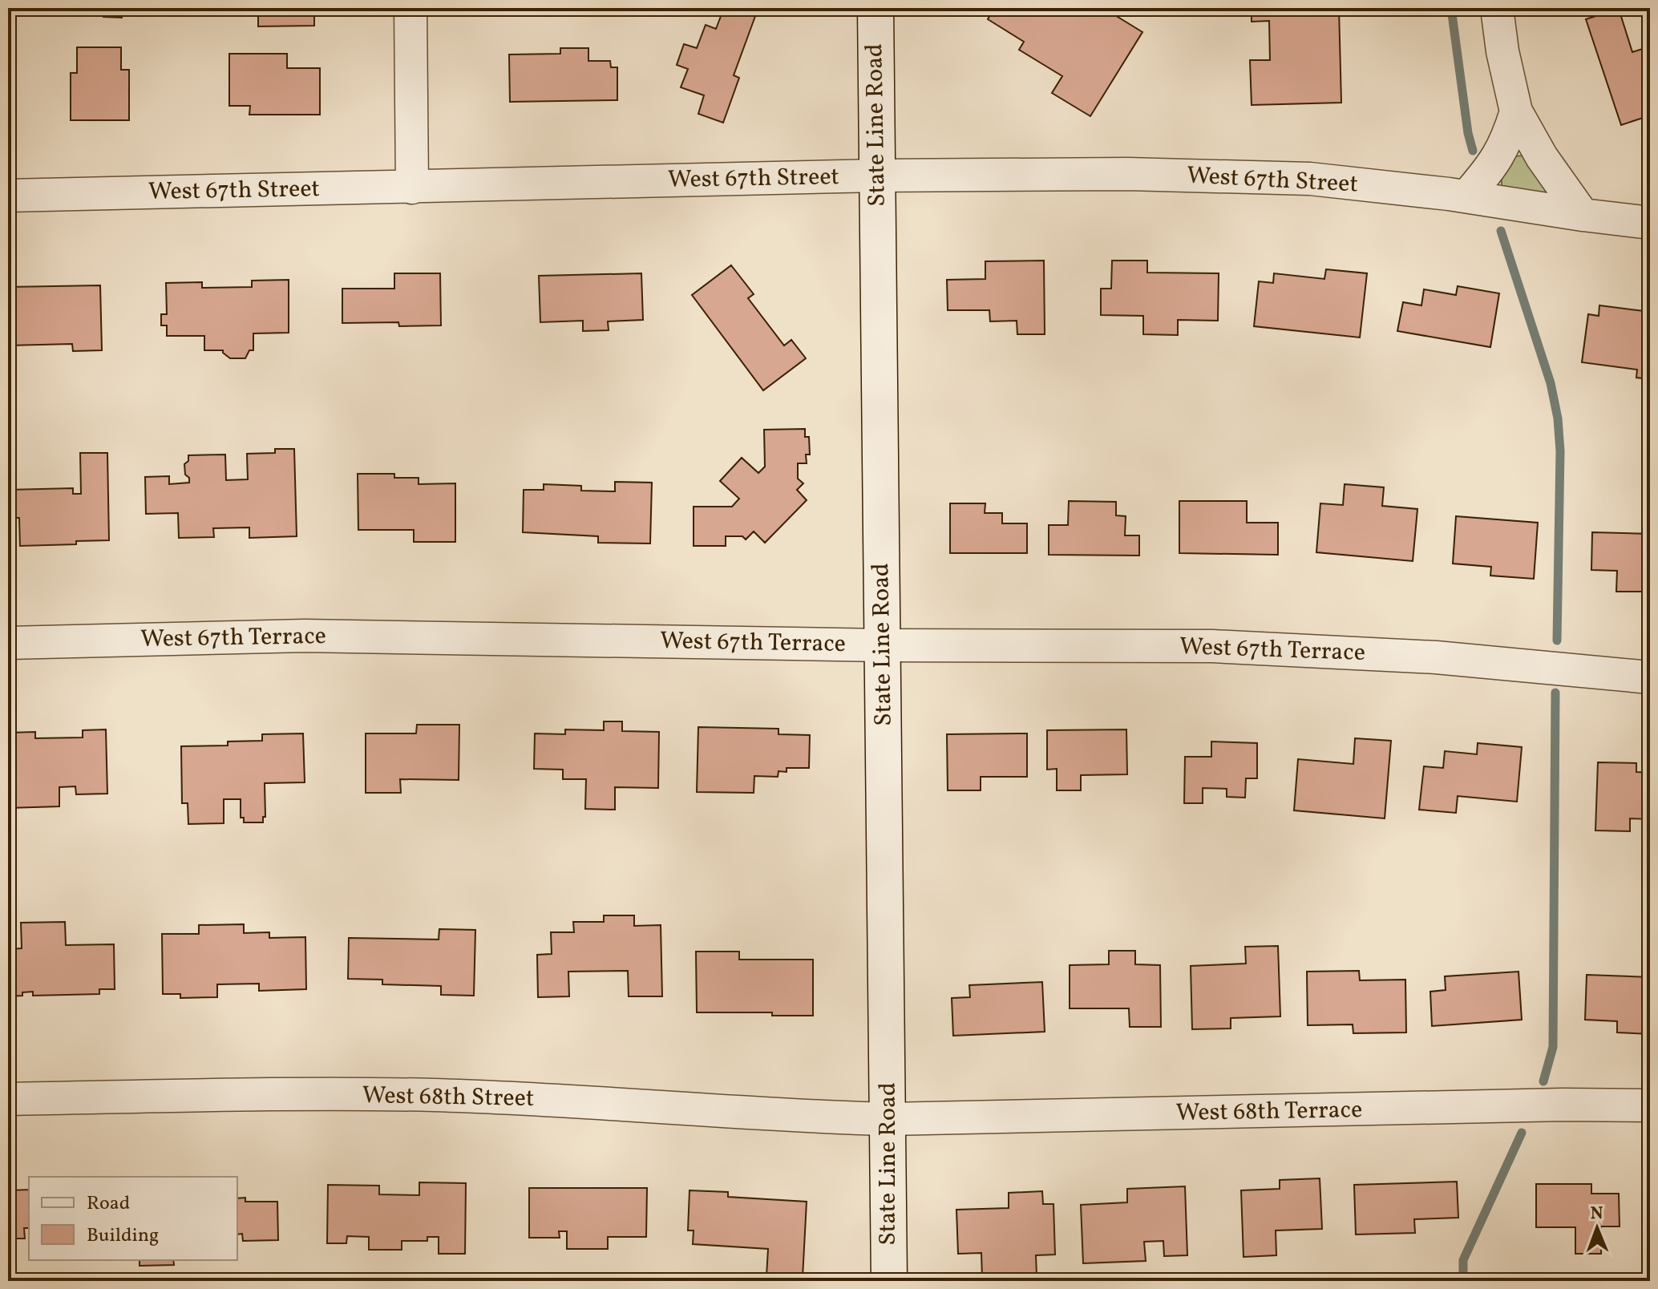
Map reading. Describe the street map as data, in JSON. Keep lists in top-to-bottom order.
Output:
{
  "streets": {
    "main road": ["State Line Road"],
    "street": [
      "West 67th Street",
      "West 67th Terrace",
      "West 68th Street",
      "West 68th Terrace"
    ]
  },
  "crossings": [
    ["State Line Road", "West 67th Street"],
    ["State Line Road", "West 67th Terrace"],
    ["State Line Road", "West 68th Street"],
    ["State Line Road", "West 68th Terrace"],
    ["West 68th Street", "West 68th Terrace"]
  ],
  "legend": ["Road", "Building"],
  "north": "top"
}
